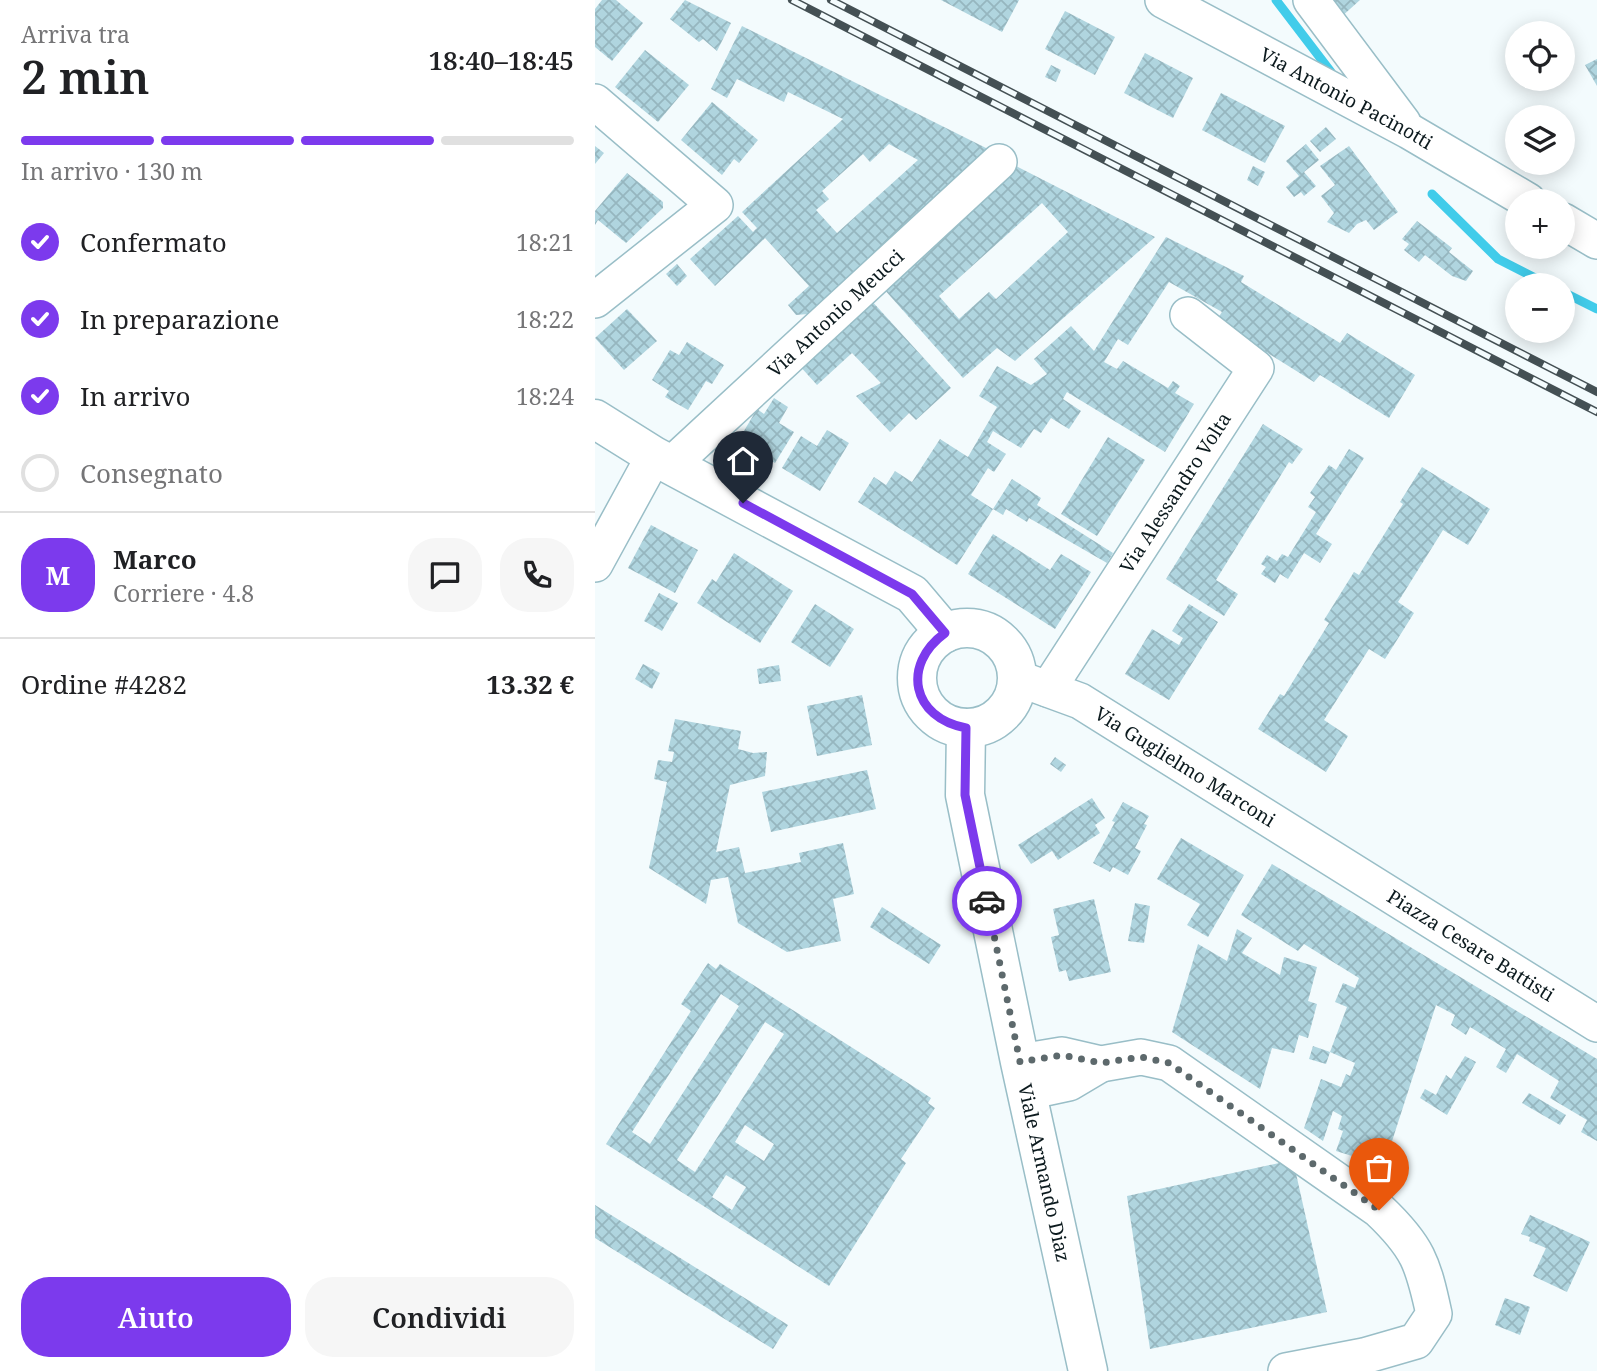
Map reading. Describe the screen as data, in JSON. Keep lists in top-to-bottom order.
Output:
{
  "streets": {
    "street": [
      "Via Antonio Pacinotti",
      "Via Antonio Meucci",
      "Via Alessandro Volta",
      "Via Guglielmo Marconi",
      "Piazza Cesare Battisti",
      "Viale Armando Diaz"
    ]
  },
  "crossings": [
    ["Via Alessandro Volta", "Via Guglielmo Marconi"],
    ["Via Alessandro Volta", "Viale Armando Diaz"],
    ["Via Guglielmo Marconi", "Piazza Cesare Battisti"],
    ["Via Guglielmo Marconi", "Viale Armando Diaz"]
  ],
  "page": {
    "heading": ["2 min", "Arriva tra", "18:40–18:45"],
    "panel": [
      "Marco",
      "Corriere · 4.8",
      "Ordine #4282",
      "13.32 €"
    ],
    "map_buttons": ["+", "−"],
    "bar": "In arrivo · 130 m",
    "list": [
      ["Confermato", "18:21"],
      ["In preparazione", "18:22"],
      ["In arrivo", "18:24"],
      "Consegnato"
    ],
    "round": "M",
    "buttons": ["Aiuto", "Condividi"]
  }
}
